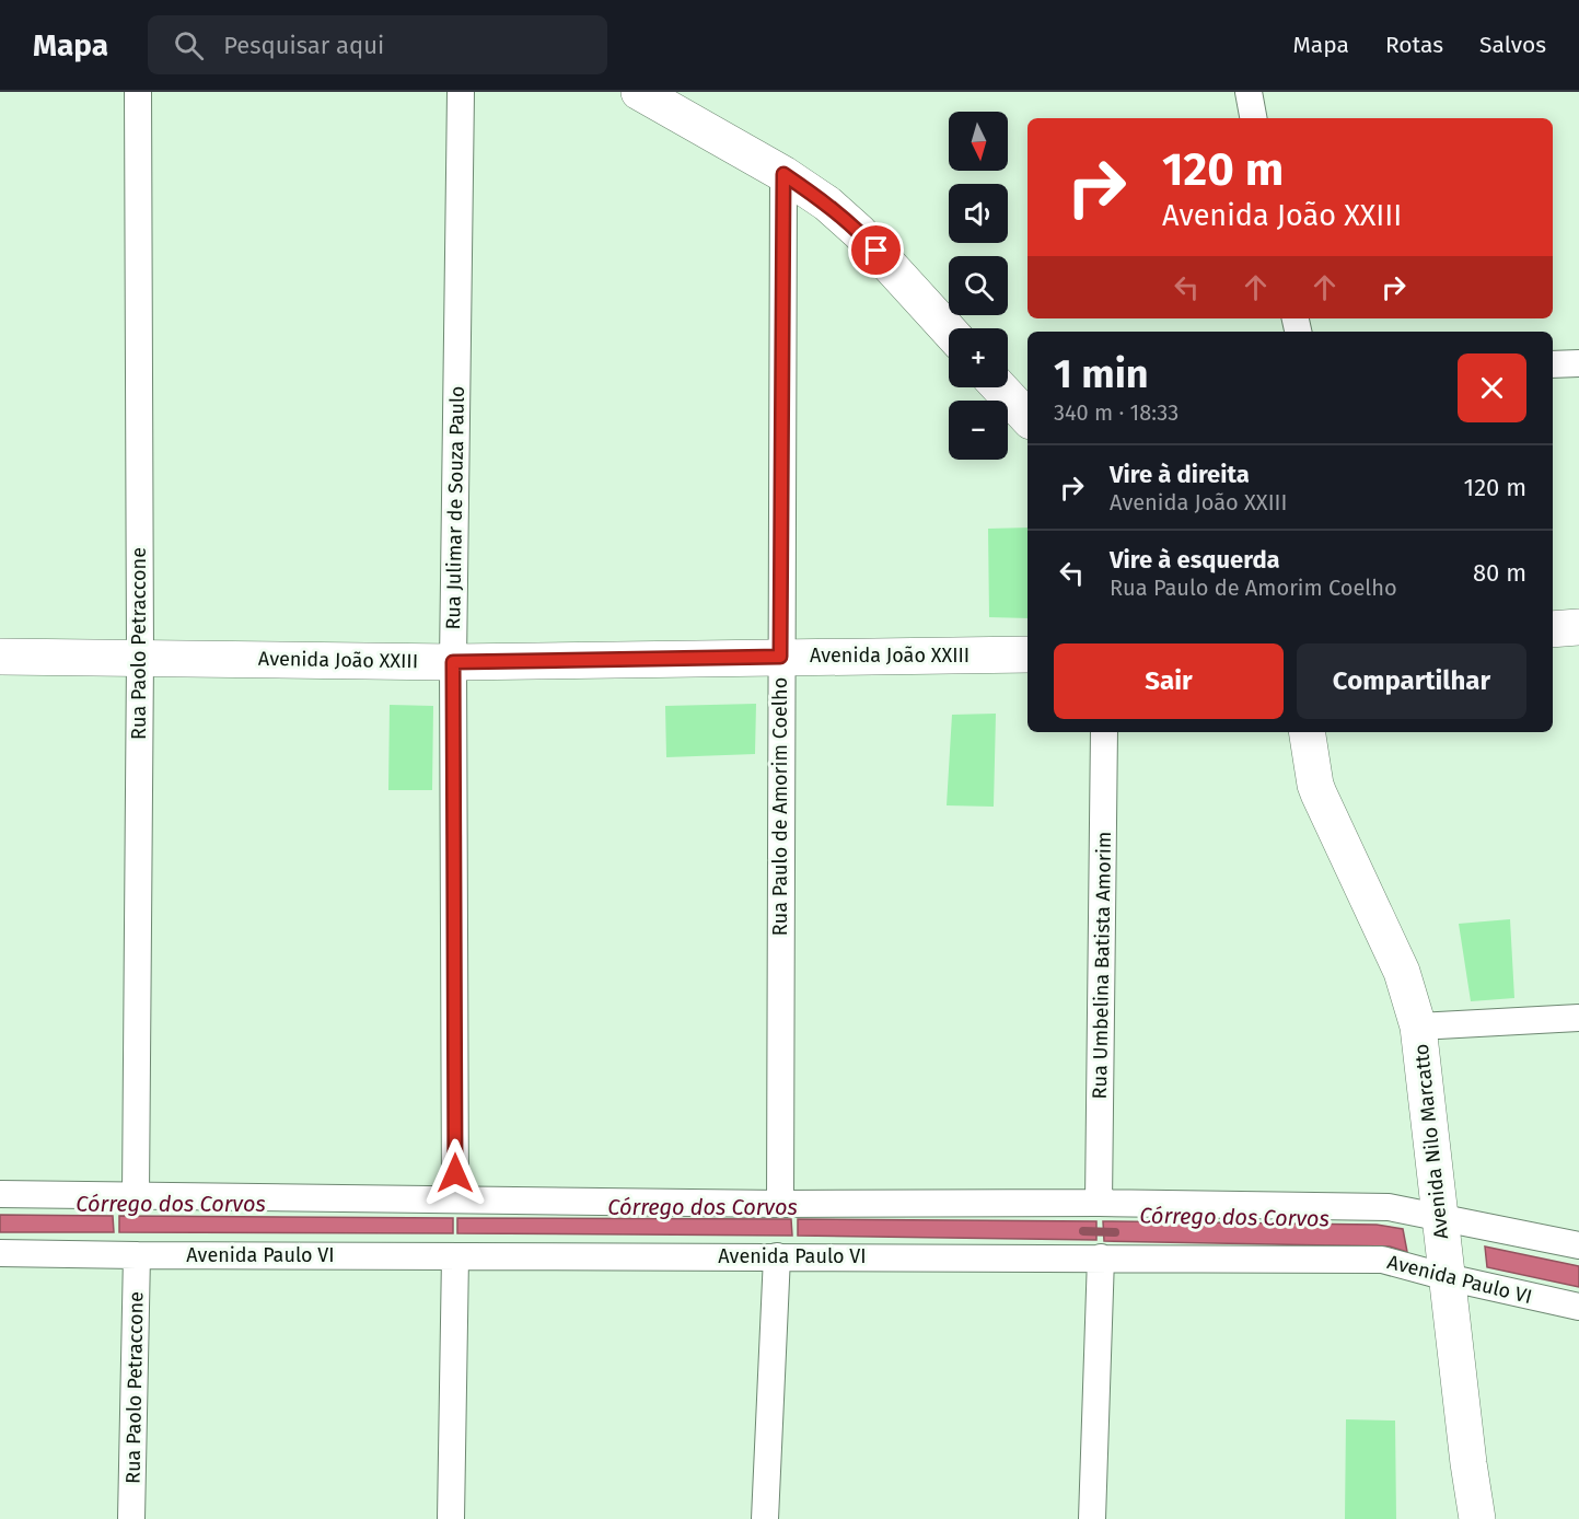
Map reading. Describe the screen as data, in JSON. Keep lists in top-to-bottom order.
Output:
{
  "streets": {
    "street": [
      "Rua Julimar de Souza Paulo",
      "Rua Paolo Petraccone",
      "Avenida João XXIII",
      "Rua Paulo de Amorim Coelho",
      "Rua Umbelina Batista Amorim",
      "Avenida Nilo Marcatto",
      "Avenida Paulo VI"
    ]
  },
  "crossings": [
    ["Rua Julimar de Souza Paulo", "Avenida João XXIII"],
    ["Rua Paolo Petraccone", "Avenida João XXIII"],
    ["Rua Paolo Petraccone", "Avenida Paulo VI"],
    ["Avenida João XXIII", "Rua Paulo de Amorim Coelho"],
    ["Avenida Nilo Marcatto", "Avenida Paulo VI"]
  ],
  "water": ["Córrego dos Corvos"],
  "north": "bottom",
  "page": {
    "header": "Mapa",
    "search": "Pesquisar aqui",
    "nav": ["Mapa", "Rotas", "Salvos"],
    "map_buttons": ["+", "−"],
    "turn": ["120 m", "Avenida João XXIII"],
    "heading": ["1 min", "340 m · 18:33"],
    "list": [
      {
        "name": "Vire à direita",
        "note": "Avenida João XXIII",
        "value": "120 m"
      },
      {
        "name": "Vire à esquerda",
        "note": "Rua Paulo de Amorim Coelho",
        "value": "80 m"
      }
    ],
    "buttons": ["Sair", "Compartilhar"]
  }
}
